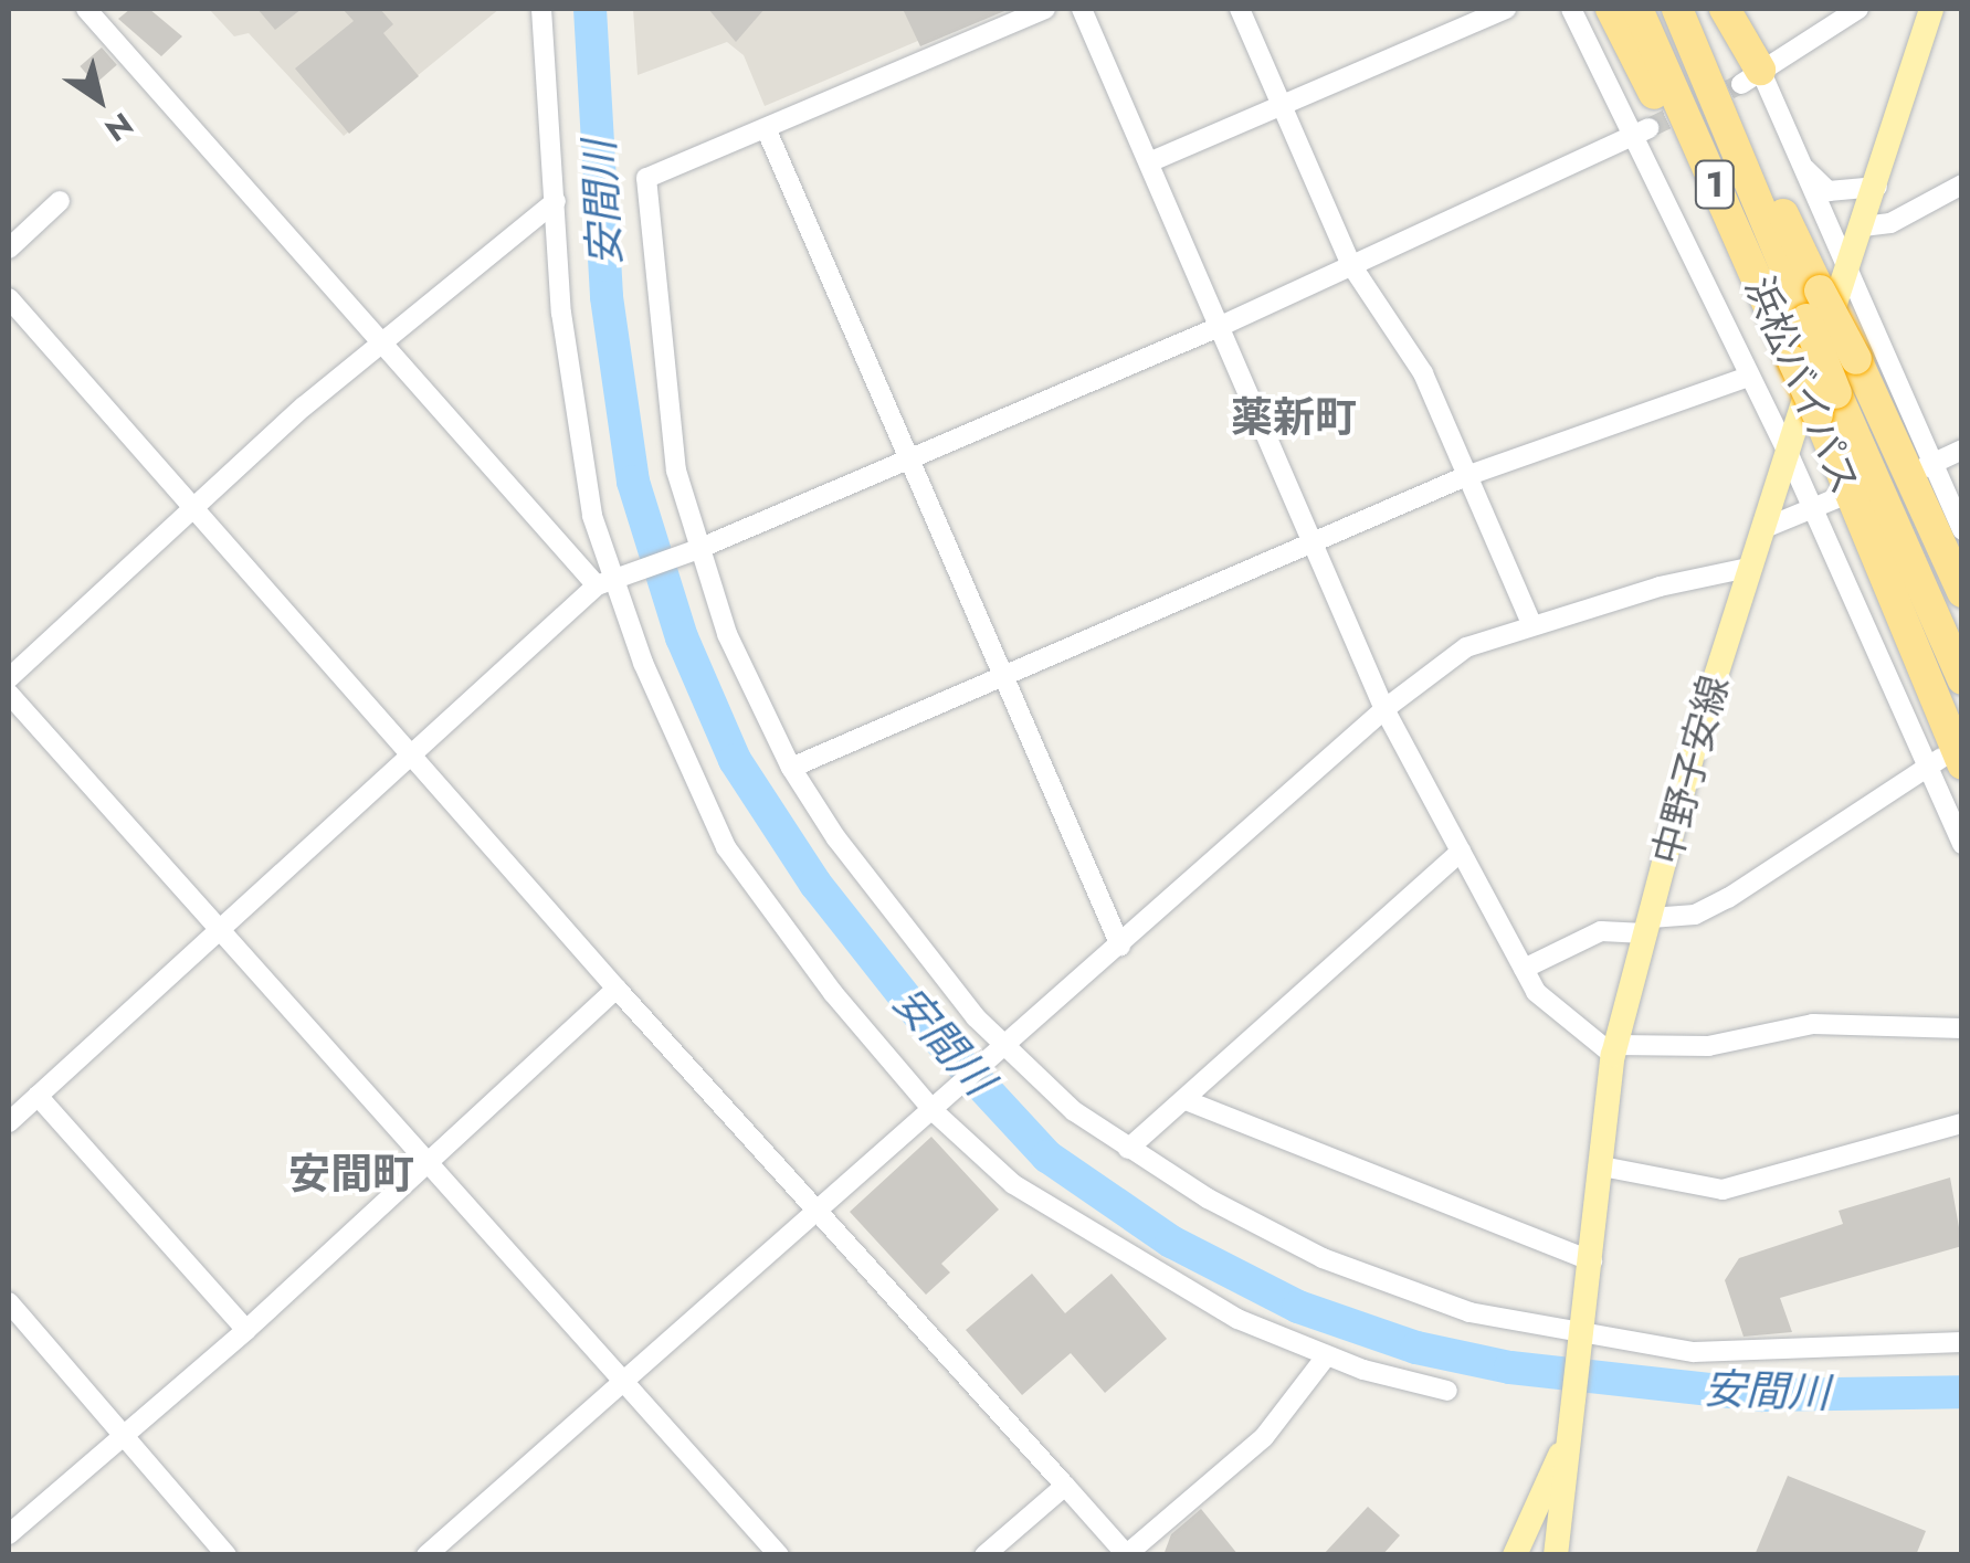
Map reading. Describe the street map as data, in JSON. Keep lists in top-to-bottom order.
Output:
{
  "streets": {
    "highway": ["1", "浜松バイパス"],
    "main road": ["中野子安線"]
  },
  "crossings": [
    ["1", "浜松バイパス"]
  ],
  "districts": ["薬新町", "安間町"],
  "water": ["安間川"],
  "north": "bottom right"
}
